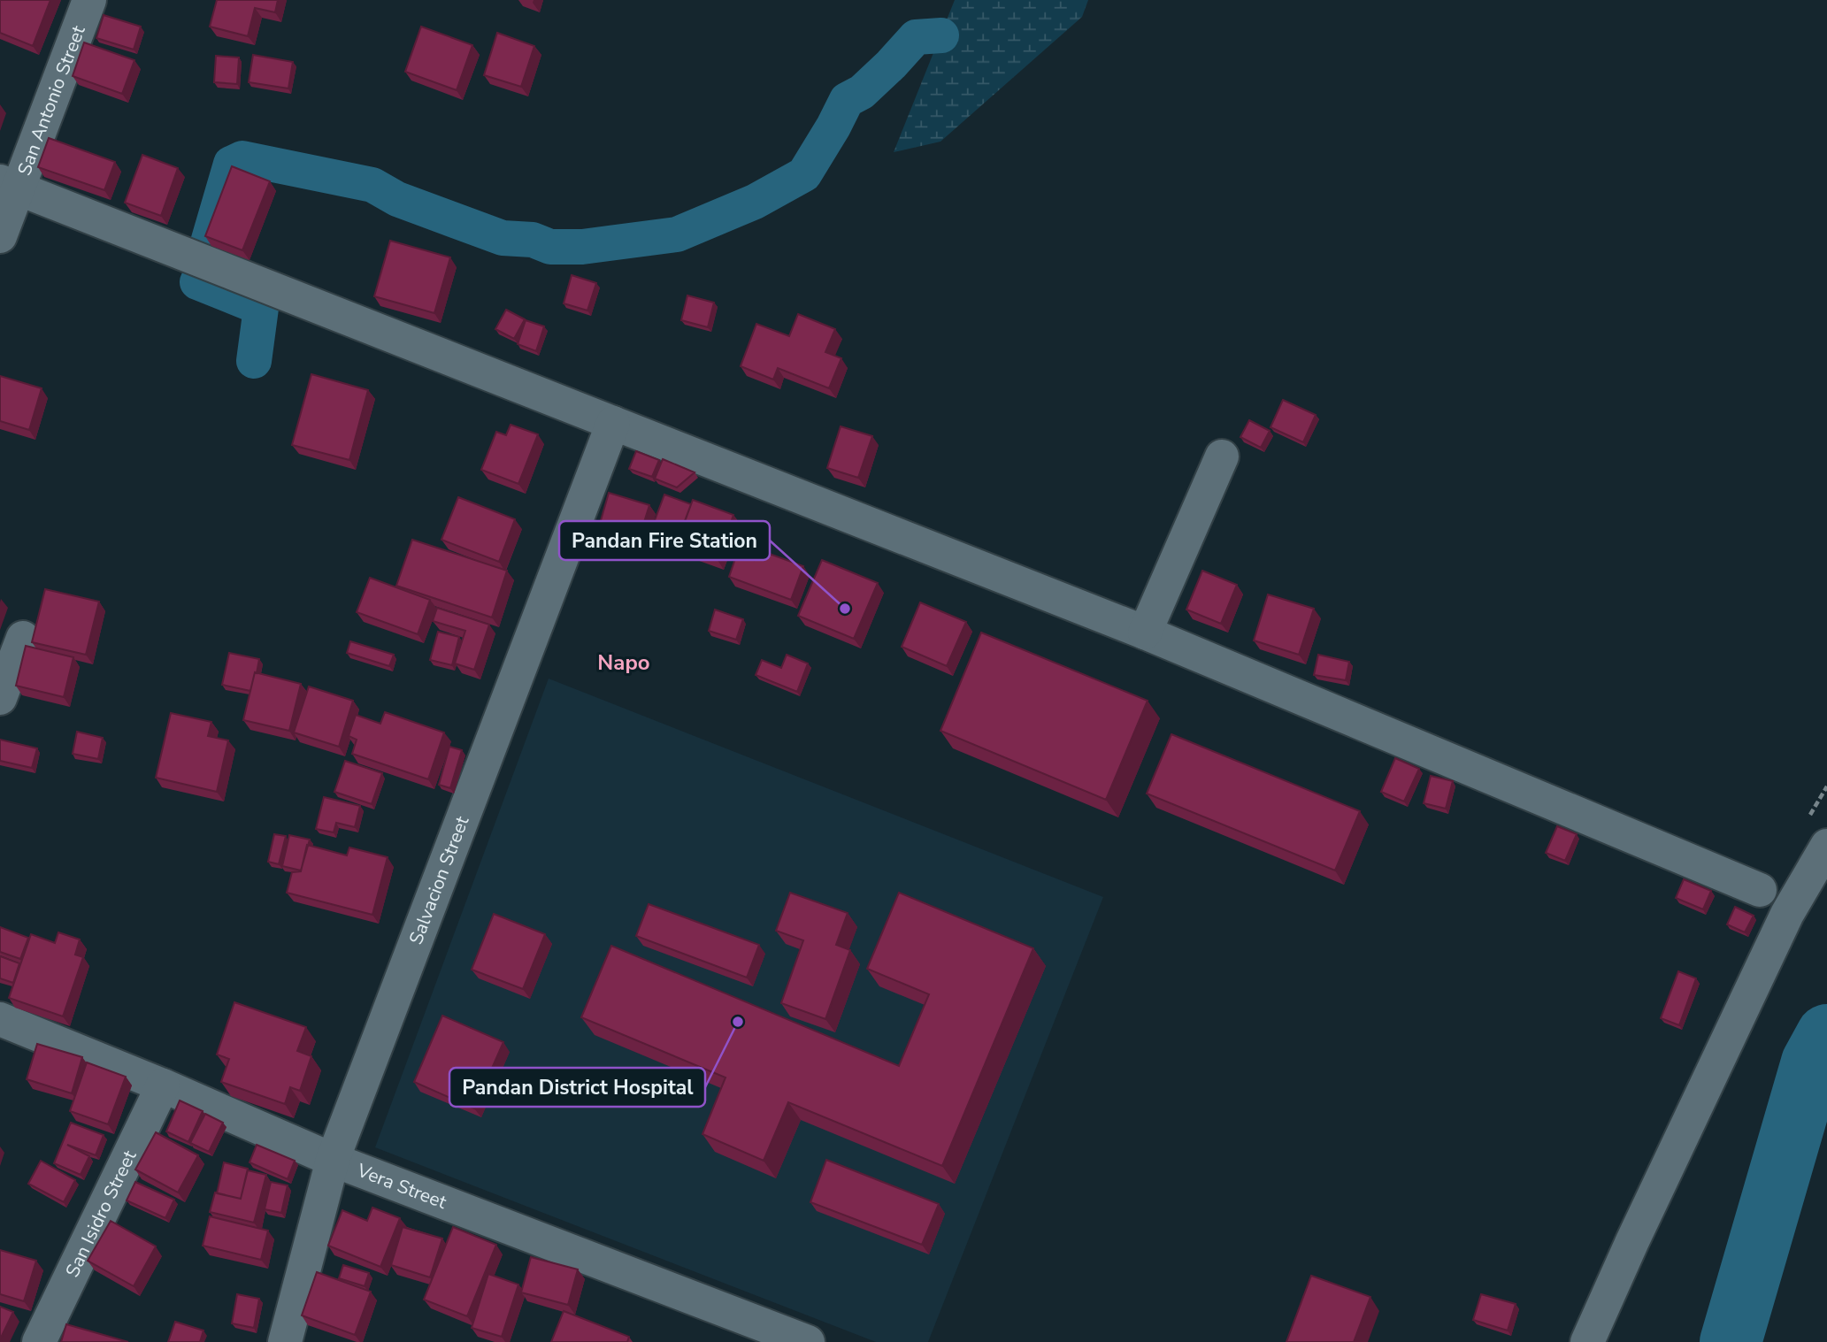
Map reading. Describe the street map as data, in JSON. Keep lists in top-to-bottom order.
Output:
{
  "streets": {
    "street": [
      "San Antonio Street",
      "Salvacion Street",
      "Vera Street",
      "San Isidro Street"
    ]
  },
  "crossings": [
    ["Salvacion Street", "Vera Street"],
    ["Vera Street", "San Isidro Street"]
  ],
  "districts": ["Napo"],
  "places": ["Pandan Fire Station", "Pandan District Hospital"]
}
